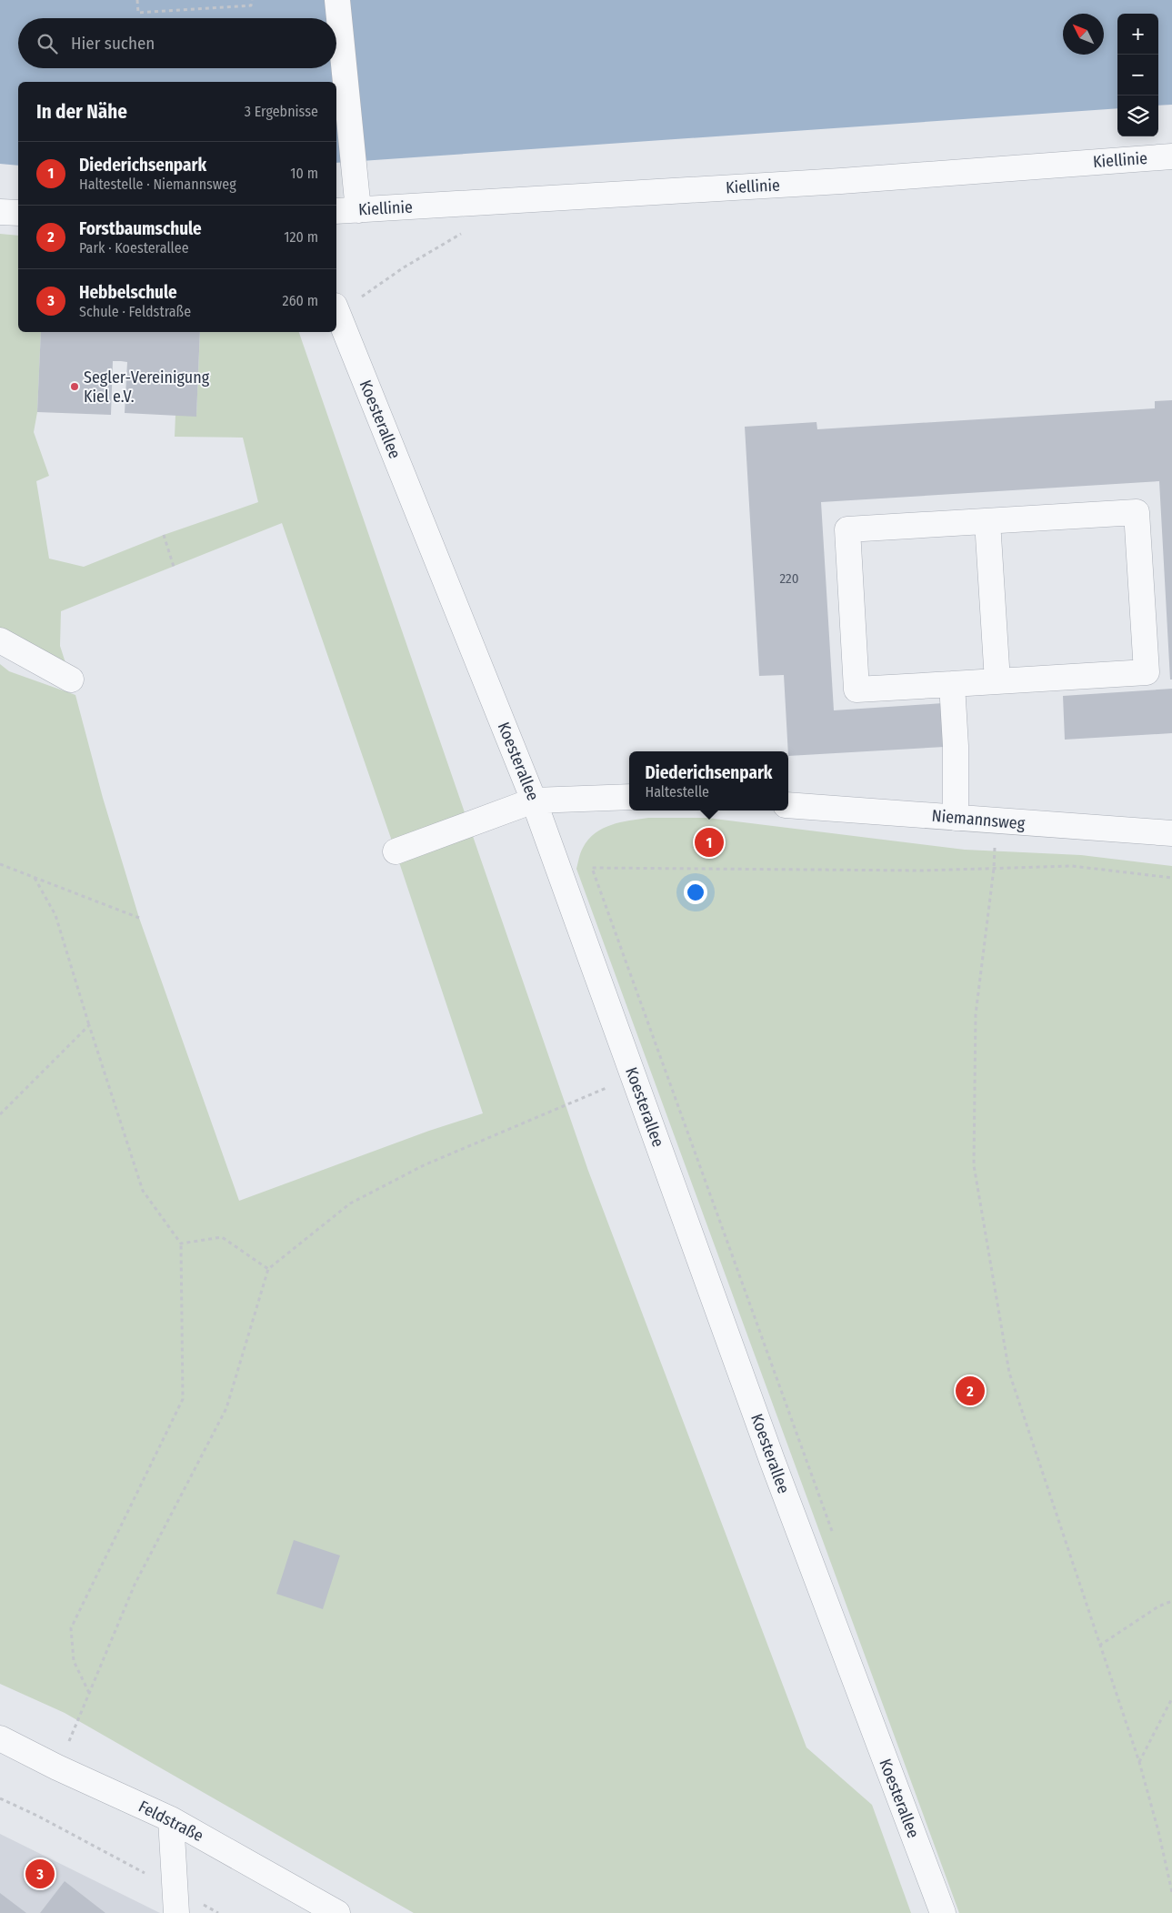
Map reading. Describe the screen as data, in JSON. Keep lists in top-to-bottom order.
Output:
{
  "streets": {
    "street": [
      "Kiellinie",
      "Koesterallee",
      "Niemannsweg",
      "Feldstraße"
    ]
  },
  "places": ["Segler-Vereinigung Kiel e.V."],
  "house_numbers": ["220"],
  "north": "top left",
  "page": {
    "map_buttons": ["+", "−"],
    "search": "Hier suchen",
    "heading": ["In der Nähe", "3 Ergebnisse"],
    "list": [
      {
        "mark": "1",
        "name": "Diederichsenpark",
        "note": "Haltestelle · Niemannsweg",
        "value": "10 m"
      },
      {
        "mark": "2",
        "name": "Forstbaumschule",
        "note": "Park · Koesterallee",
        "value": "120 m"
      },
      {
        "mark": "3",
        "name": "Hebbelschule",
        "note": "Schule · Feldstraße",
        "value": "260 m"
      }
    ],
    "popup": ["Diederichsenpark", "Haltestelle"],
    "pins": ["1", "2", "3"]
  }
}
